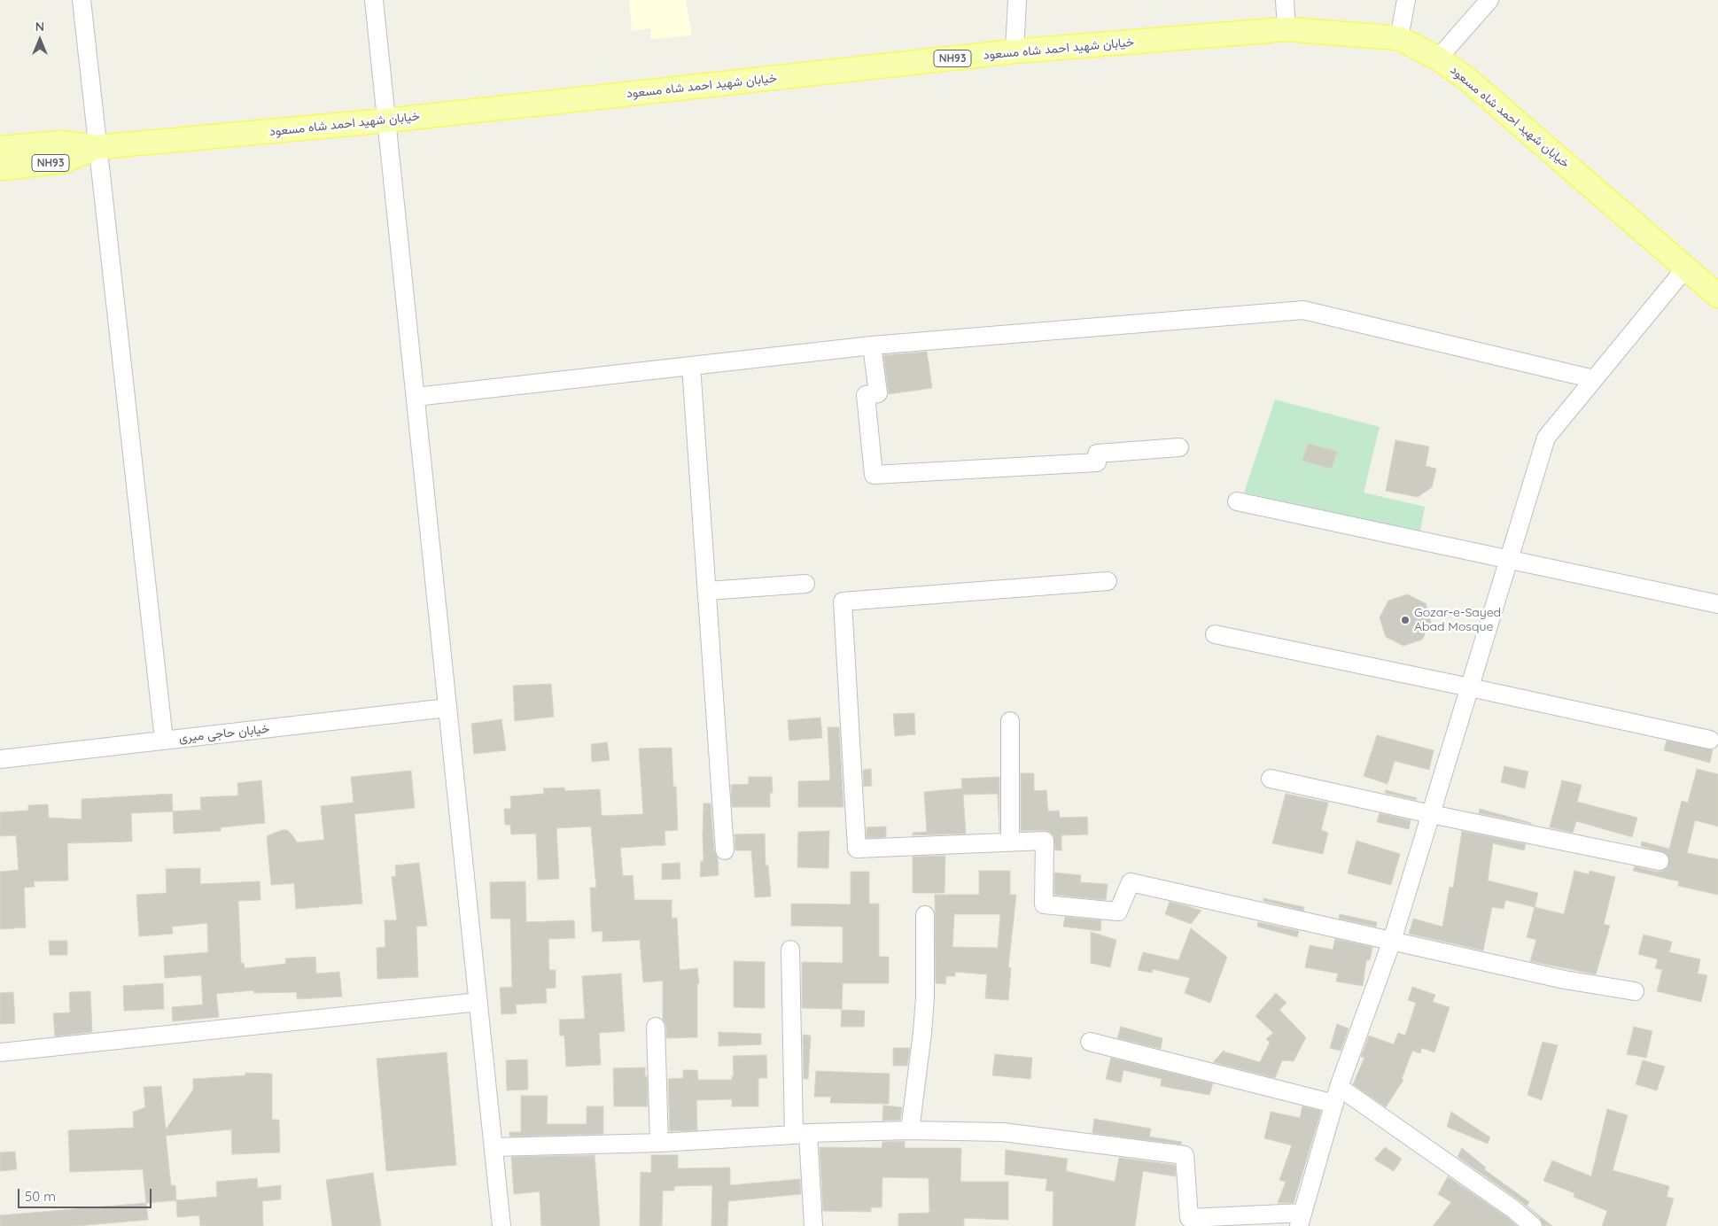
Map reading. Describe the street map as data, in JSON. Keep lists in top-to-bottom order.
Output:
{
  "streets": {
    "main road": ["خیابان شهید احمد شاه مسعود", "NH93"],
    "street": ["خیابان حاجی میری"]
  },
  "places": ["Gozar-e-Sayed Abad Mosque"],
  "scale_bar": "50 m",
  "north": "top"
}
